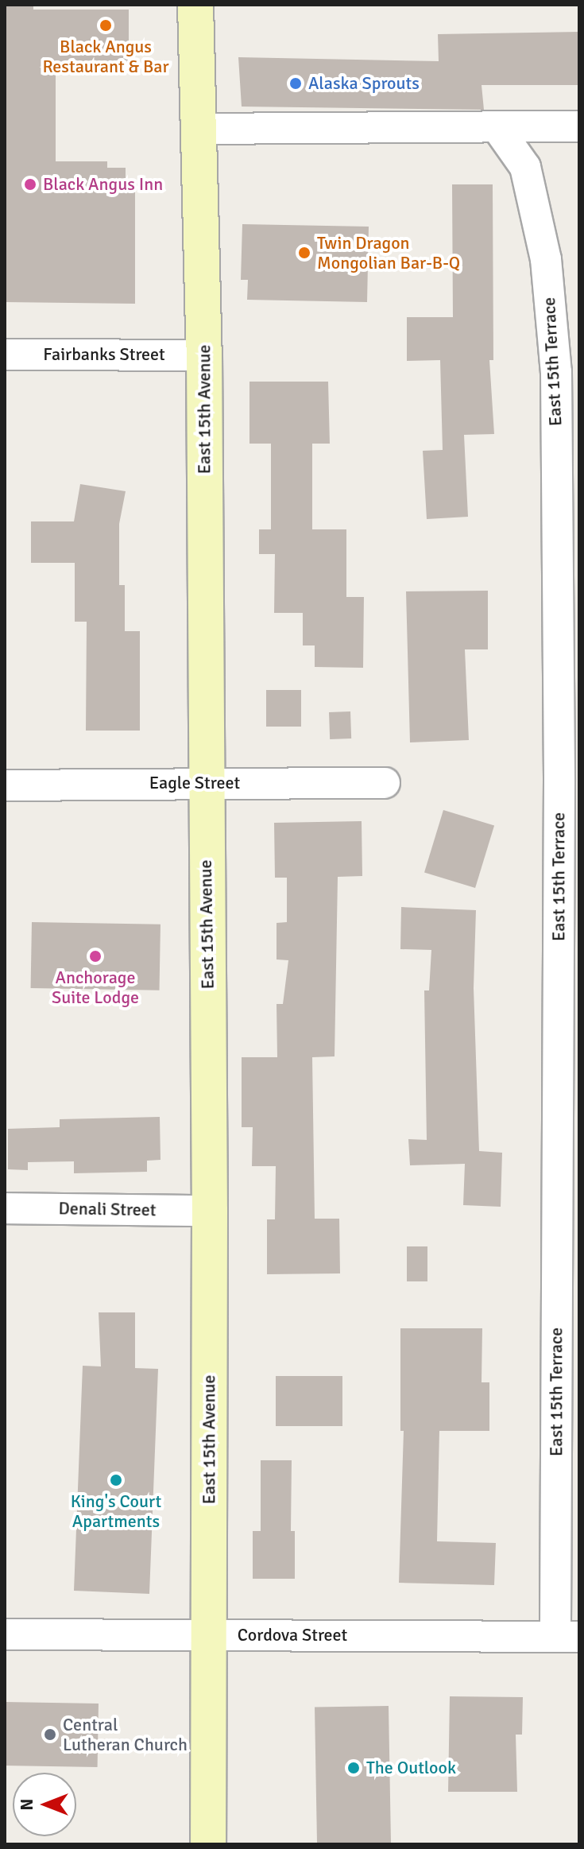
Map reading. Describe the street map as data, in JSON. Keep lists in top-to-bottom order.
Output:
{
  "streets": {
    "main road": ["East 15th Avenue"],
    "street": [
      "Fairbanks Street",
      "East 15th Terrace",
      "Eagle Street",
      "Denali Street",
      "Cordova Street"
    ]
  },
  "crossings": [
    ["Fairbanks Street", "East 15th Avenue"],
    ["East 15th Terrace", "Cordova Street"],
    ["East 15th Avenue", "Eagle Street"],
    ["East 15th Avenue", "Denali Street"],
    ["East 15th Avenue", "Cordova Street"]
  ],
  "places": [
    "Black Angus Restaurant & Bar",
    "Alaska Sprouts",
    "Black Angus Inn",
    "Twin Dragon Mongolian Bar-B-Q",
    "Anchorage Suite Lodge",
    "King's Court Apartments",
    "Central Lutheran Church",
    "The Outlook"
  ],
  "north": "left"
}
